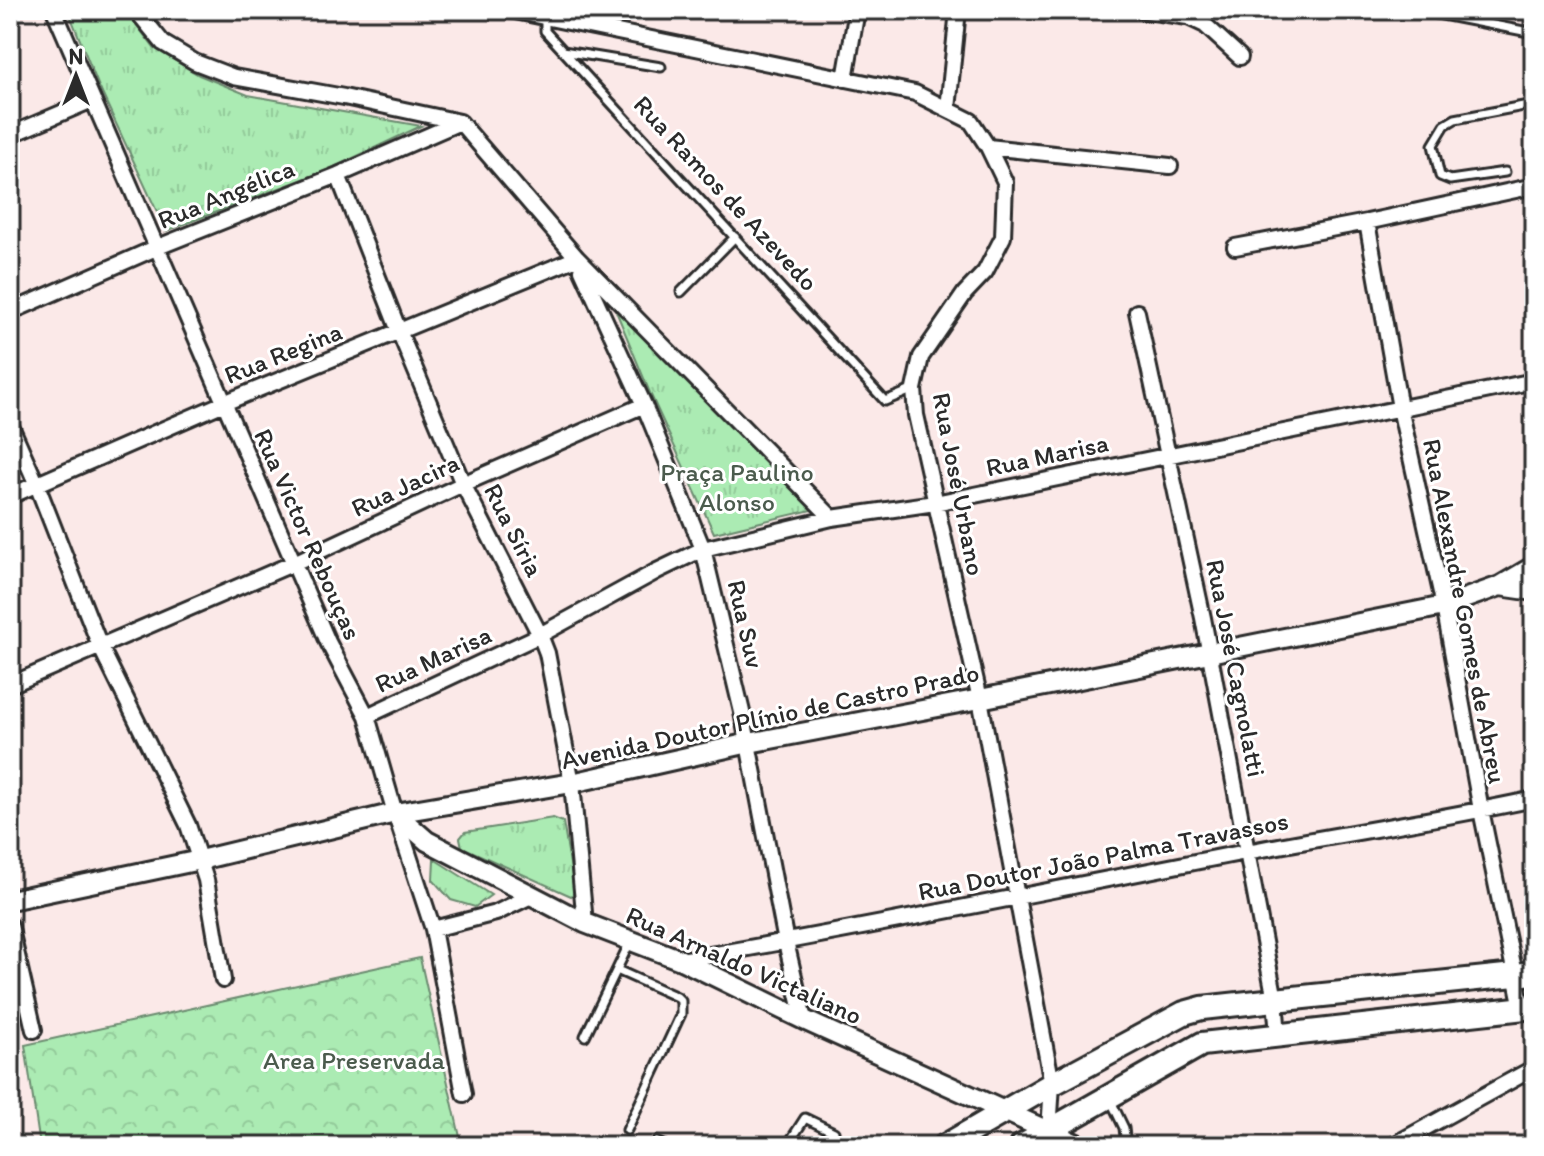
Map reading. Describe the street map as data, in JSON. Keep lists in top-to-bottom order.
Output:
{
  "streets": {
    "street": [
      "Rua Angélica",
      "Rua Regina",
      "Rua Marisa",
      "Rua José Urbano",
      "Rua Jacira",
      "Rua Síria",
      "Rua Victor Rebouças",
      "Rua Alexandre Gomes de Abreu",
      "Rua Suv",
      "Rua José Cagnolatti",
      "Avenida Doutor Plínio de Castro Prado",
      "Rua Doutor João Palma Travassos",
      "Rua Arnaldo Victaliano"
    ],
    "lane": ["Rua Ramos de Azevedo"]
  },
  "crossings": [
    ["Rua Ramos de Azevedo", "Rua José Urbano"],
    ["Rua Angélica", "Rua Síria"],
    ["Rua Angélica", "Rua Victor Rebouças"],
    ["Rua Regina", "Rua Síria"],
    ["Rua Regina", "Rua Victor Rebouças"],
    ["Rua Regina", "Rua Suv"],
    ["Rua Marisa", "Rua José Urbano"],
    ["Rua Marisa", "Rua Síria"],
    ["Rua Marisa", "Rua Victor Rebouças"],
    ["Rua Marisa", "Rua Alexandre Gomes de Abreu"],
    ["Rua Marisa", "Rua Suv"],
    ["Rua Marisa", "Rua José Cagnolatti"],
    ["Rua José Urbano", "Avenida Doutor Plínio de Castro Prado"],
    ["Rua José Urbano", "Rua Doutor João Palma Travassos"],
    ["Rua José Urbano", "Rua Arnaldo Victaliano"],
    ["Rua Jacira", "Rua Síria"],
    ["Rua Jacira", "Rua Victor Rebouças"],
    ["Rua Jacira", "Rua Suv"],
    ["Rua Síria", "Avenida Doutor Plínio de Castro Prado"],
    ["Rua Síria", "Rua Arnaldo Victaliano"],
    ["Rua Victor Rebouças", "Avenida Doutor Plínio de Castro Prado"],
    ["Rua Victor Rebouças", "Rua Arnaldo Victaliano"],
    ["Rua Alexandre Gomes de Abreu", "Avenida Doutor Plínio de Castro Prado"],
    ["Rua Alexandre Gomes de Abreu", "Rua Doutor João Palma Travassos"],
    ["Rua Suv", "Avenida Doutor Plínio de Castro Prado"],
    ["Rua Suv", "Rua Doutor João Palma Travassos"],
    ["Rua Suv", "Rua Arnaldo Victaliano"],
    ["Rua José Cagnolatti", "Avenida Doutor Plínio de Castro Prado"],
    ["Rua José Cagnolatti", "Rua Doutor João Palma Travassos"],
    ["Avenida Doutor Plínio de Castro Prado", "Rua Arnaldo Victaliano"],
    ["Rua Doutor João Palma Travassos", "Rua Arnaldo Victaliano"]
  ],
  "parks": ["Praça Paulino Alonso", "Area Preservada"],
  "north": "top"
}
